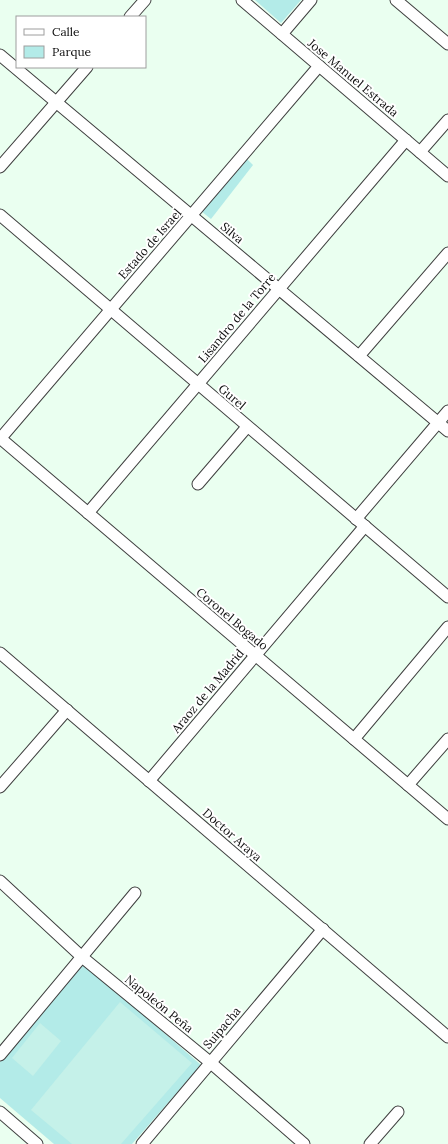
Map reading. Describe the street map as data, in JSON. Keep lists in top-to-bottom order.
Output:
{
  "streets": {
    "street": [
      "Jose Manuel Estrada",
      "Silva",
      "Estado de Israel",
      "Lisandro de la Torre",
      "Gurel",
      "Coronel Bogado",
      "Araoz de la Madrid",
      "Doctor Araya",
      "Napoleón Peña",
      "Suipacha"
    ]
  },
  "crossings": [
    ["Jose Manuel Estrada", "Estado de Israel"],
    ["Jose Manuel Estrada", "Lisandro de la Torre"],
    ["Silva", "Estado de Israel"],
    ["Silva", "Lisandro de la Torre"],
    ["Silva", "Araoz de la Madrid"],
    ["Estado de Israel", "Gurel"],
    ["Estado de Israel", "Coronel Bogado"],
    ["Lisandro de la Torre", "Gurel"],
    ["Lisandro de la Torre", "Coronel Bogado"],
    ["Gurel", "Araoz de la Madrid"],
    ["Coronel Bogado", "Araoz de la Madrid"],
    ["Araoz de la Madrid", "Doctor Araya"],
    ["Doctor Araya", "Suipacha"],
    ["Napoleón Peña", "Suipacha"]
  ],
  "legend": ["Calle", "Parque"]
}
